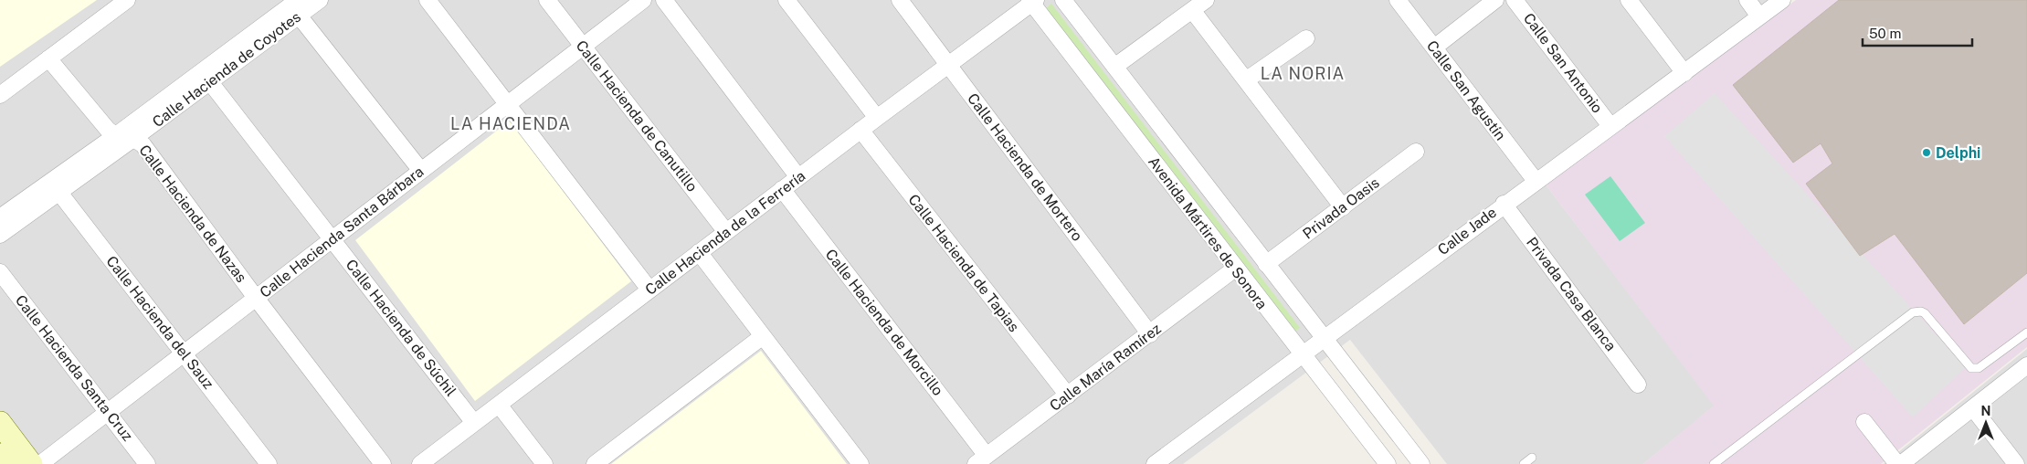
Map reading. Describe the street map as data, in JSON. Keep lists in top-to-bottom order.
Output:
{
  "streets": {
    "street": [
      "Calle San Antonio",
      "Calle Hacienda de Coyotes",
      "Calle San Agustín",
      "Calle Hacienda de Canutillo",
      "Calle Hacienda de Mortero",
      "Privada Oasis",
      "Calle Hacienda de Nazas",
      "Calle Jade",
      "Calle Hacienda Santa Bárbara",
      "Calle Hacienda de la Ferrería",
      "Avenida Mártires de Sonora",
      "Calle Hacienda de Tapias",
      "Privada Casa Blanca",
      "Calle Hacienda del Sauz",
      "Calle Hacienda de Morcillo",
      "Calle Hacienda de Súchil",
      "Calle María Ramírez",
      "Calle Hacienda Santa Cruz"
    ]
  },
  "crossings": [
    ["Calle San Antonio", "Calle Jade"],
    ["Calle Hacienda de Coyotes", "Calle Hacienda de Nazas"],
    ["Calle Hacienda de Coyotes", "Calle Hacienda del Sauz"],
    ["Calle Hacienda de Coyotes", "Calle Hacienda de Súchil"],
    ["Calle San Agustín", "Calle Jade"],
    ["Calle Hacienda de Canutillo", "Calle Hacienda Santa Bárbara"],
    ["Calle Hacienda de Canutillo", "Calle Hacienda de la Ferrería"],
    ["Calle Hacienda de Mortero", "Calle Hacienda de la Ferrería"],
    ["Calle Hacienda de Mortero", "Calle María Ramírez"],
    ["Privada Oasis", "Avenida Mártires de Sonora"],
    ["Calle Hacienda de Nazas", "Calle Hacienda Santa Bárbara"],
    ["Calle Jade", "Avenida Mártires de Sonora"],
    ["Calle Jade", "Privada Casa Blanca"],
    ["Calle Hacienda Santa Bárbara", "Calle Hacienda del Sauz"],
    ["Calle Hacienda Santa Bárbara", "Calle Hacienda de Súchil"],
    ["Calle Hacienda Santa Bárbara", "Calle Hacienda Santa Cruz"],
    ["Calle Hacienda de la Ferrería", "Avenida Mártires de Sonora"],
    ["Calle Hacienda de la Ferrería", "Calle Hacienda de Tapias"],
    ["Calle Hacienda de la Ferrería", "Calle Hacienda de Morcillo"],
    ["Calle Hacienda de la Ferrería", "Calle Hacienda de Súchil"],
    ["Avenida Mártires de Sonora", "Calle María Ramírez"],
    ["Calle Hacienda de Tapias", "Calle María Ramírez"],
    ["Calle Hacienda de Morcillo", "Calle María Ramírez"]
  ],
  "districts": ["LA NORIA", "LA HACIENDA"],
  "places": ["Delphi"],
  "scale_bar": "50 m",
  "north": "top"
}
